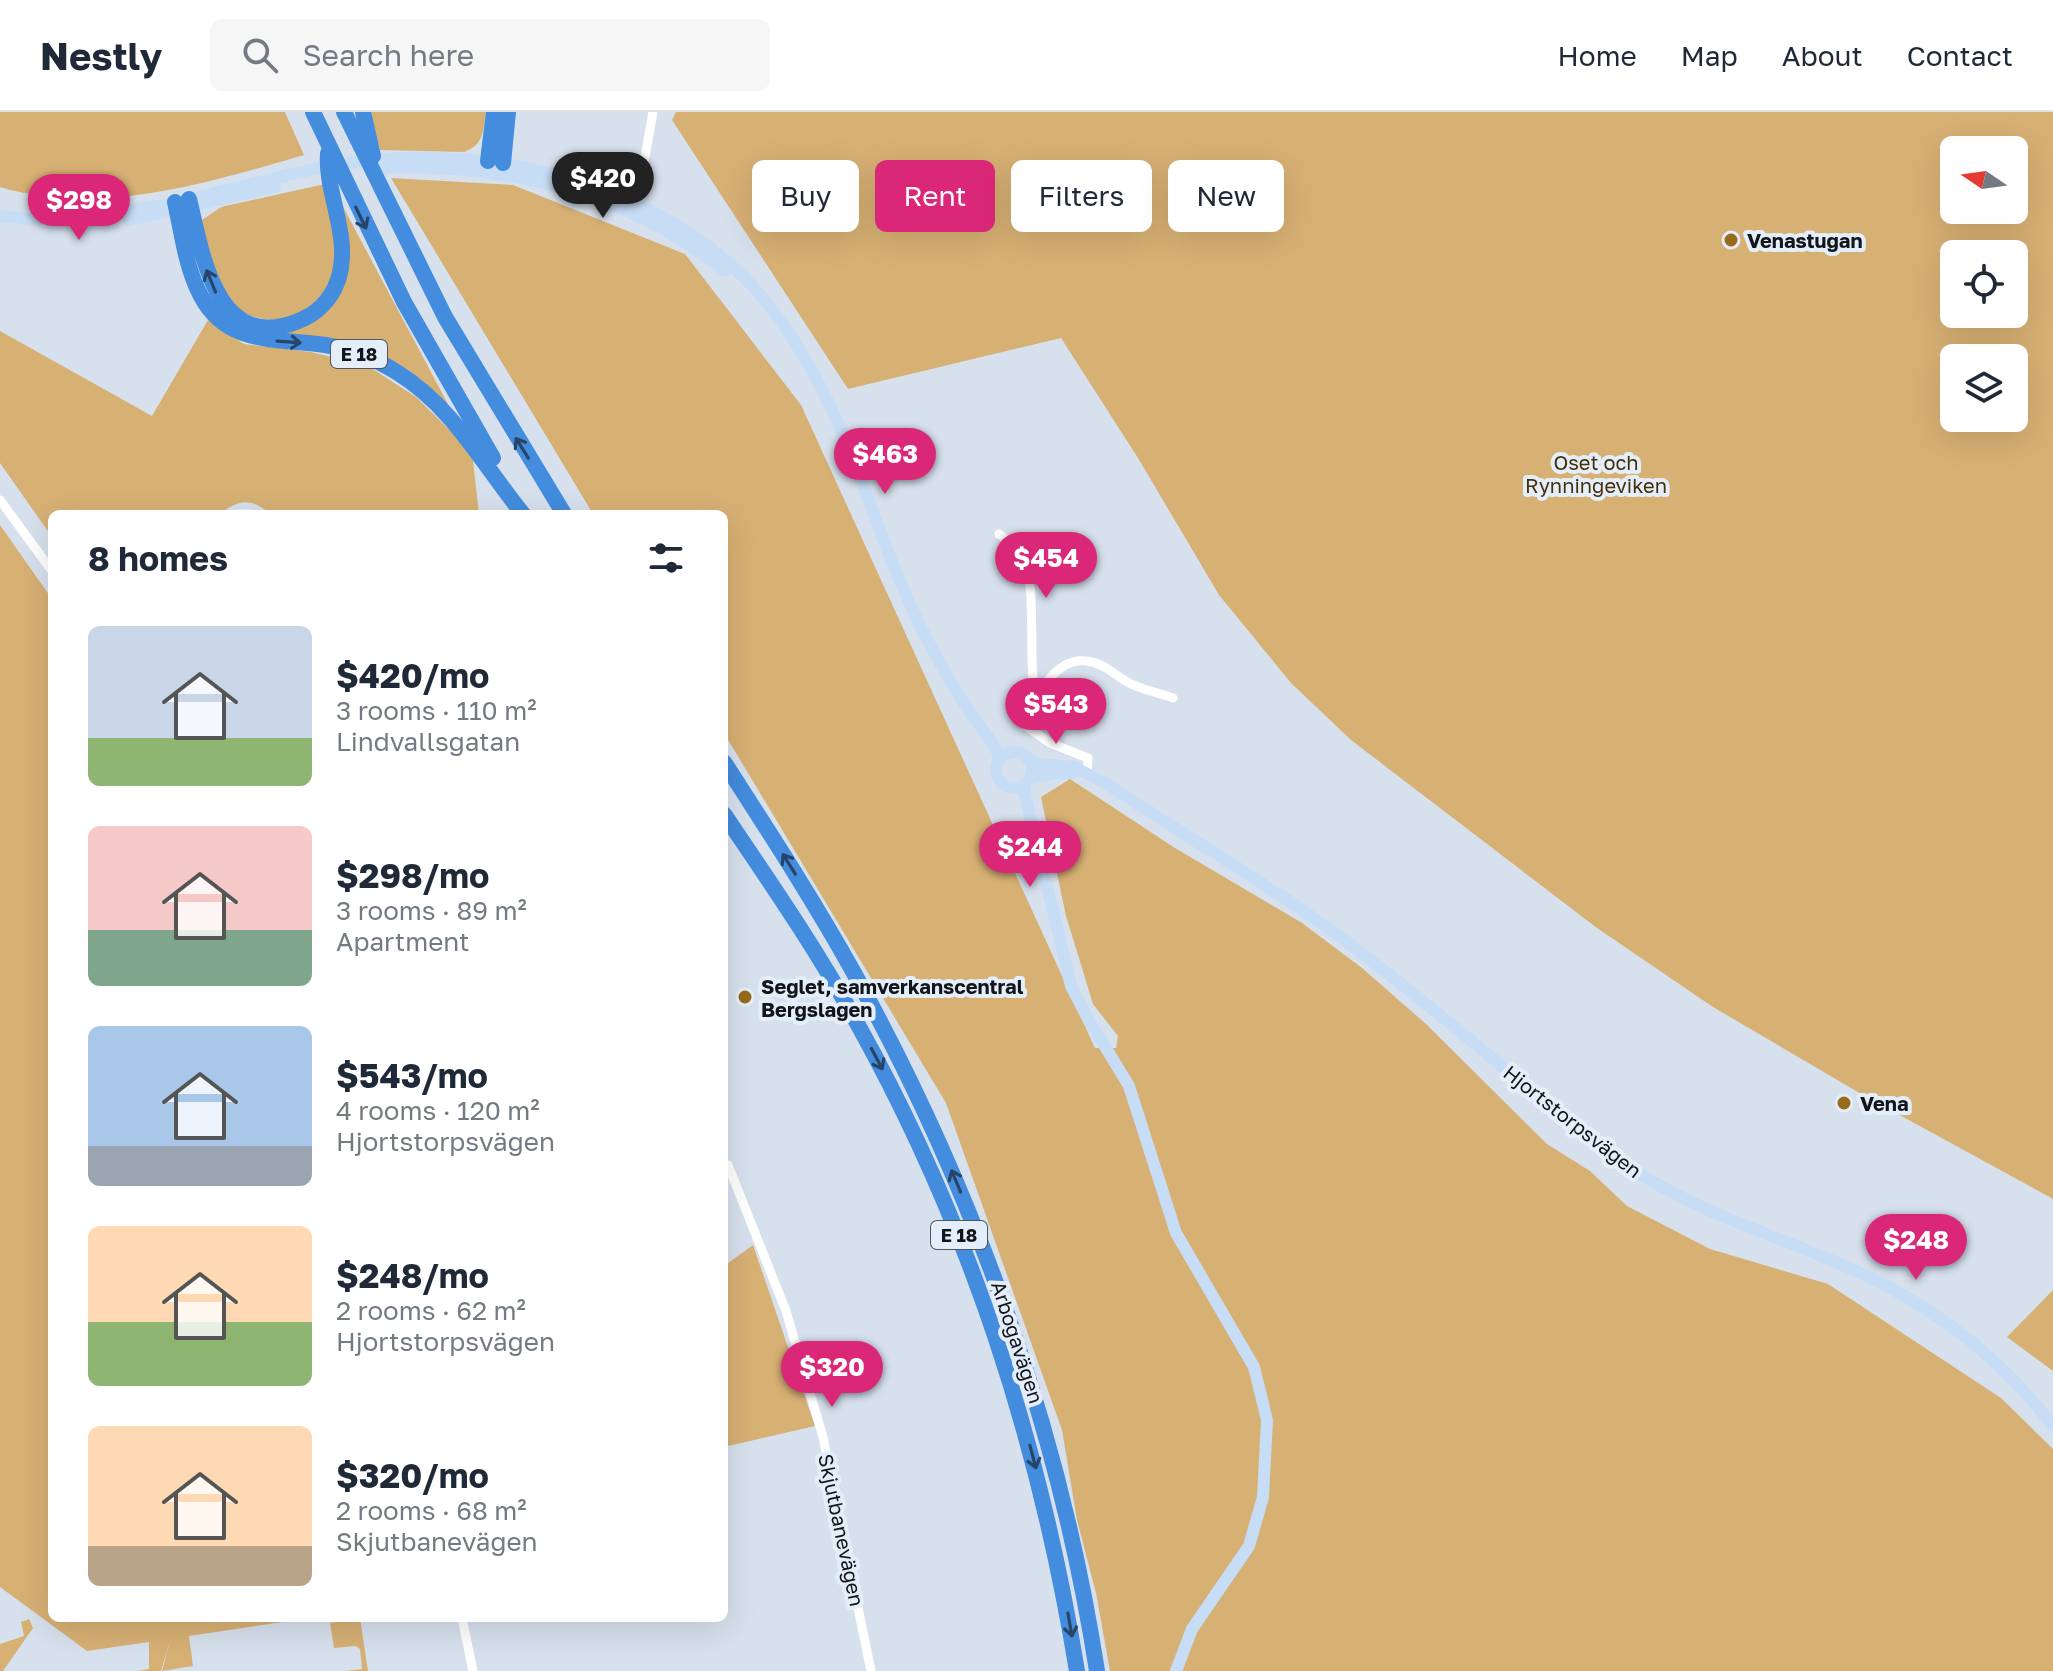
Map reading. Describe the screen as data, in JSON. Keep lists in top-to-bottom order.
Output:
{
  "streets": {
    "highway": ["E 18", "Arbogavägen"],
    "street": ["Hjortstorpsvägen", "Skjutbanevägen"]
  },
  "parks": ["Oset och Rynningeviken"],
  "places": ["Venastugan", "Seglet, samverkanscentral Bergslagen", "Vena"],
  "north": "left",
  "page": {
    "header": "Nestly",
    "search": "Search here",
    "nav": [
      "Home",
      "Map",
      "About",
      "Contact"
    ],
    "price": [
      "$420",
      "$298",
      "$463",
      "$454",
      "$543",
      "$244",
      "$248",
      "$320"
    ],
    "chip": [
      "Buy",
      "Rent",
      "Filters",
      "New"
    ],
    "heading": "8 homes",
    "list": [
      {
        "name": "$420/mo",
        "note": "3 rooms · 110 m² · Lindvallsgatan"
      },
      {
        "name": "$298/mo",
        "note": "3 rooms · 89 m² · Apartment"
      },
      {
        "name": "$543/mo",
        "note": "4 rooms · 120 m² · Hjortstorpsvägen"
      },
      {
        "name": "$248/mo",
        "note": "2 rooms · 62 m² · Hjortstorpsvägen"
      },
      {
        "name": "$320/mo",
        "note": "2 rooms · 68 m² · Skjutbanevägen"
      }
    ]
  }
}
